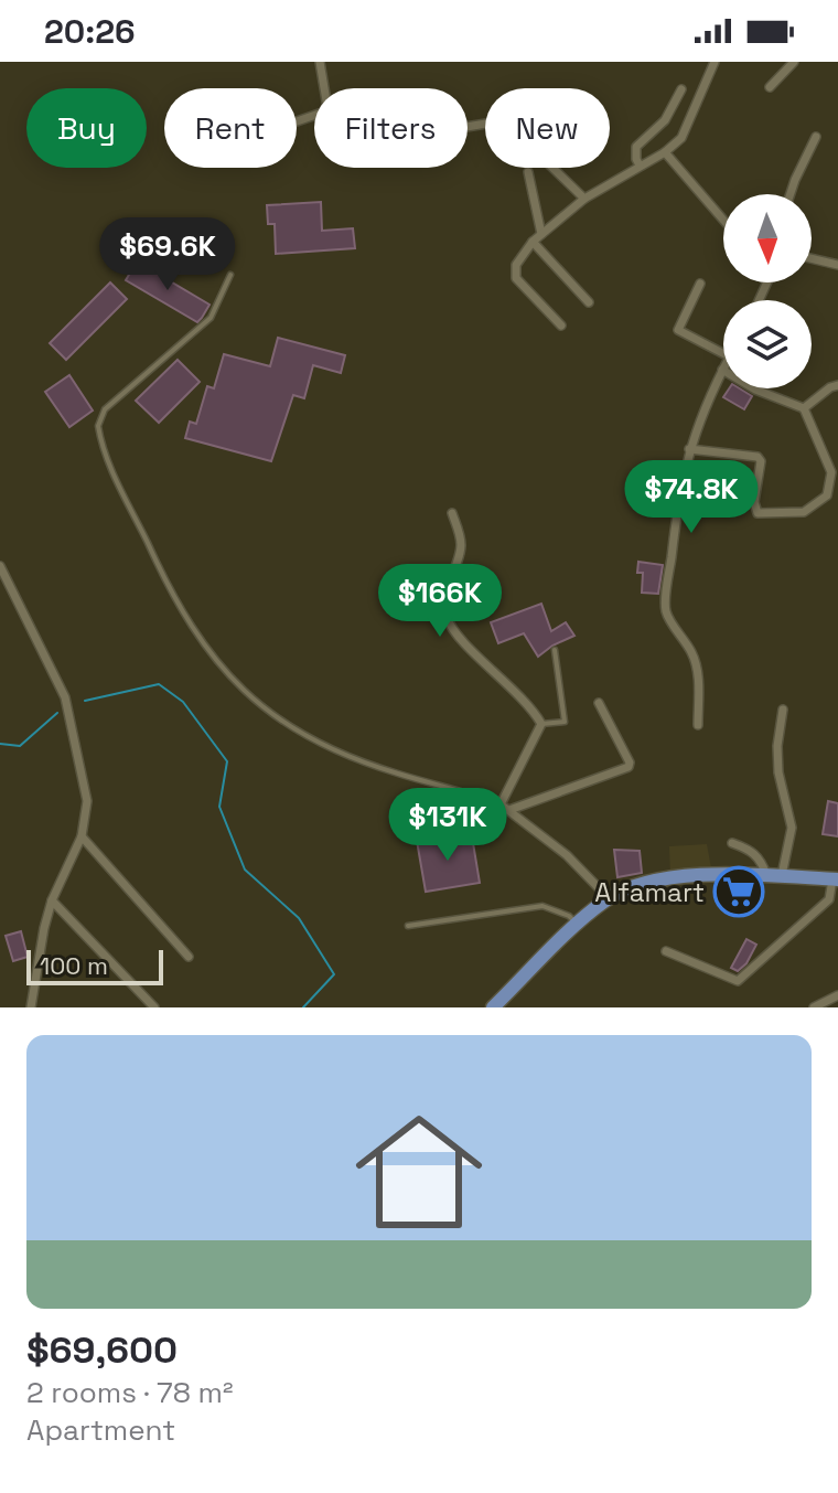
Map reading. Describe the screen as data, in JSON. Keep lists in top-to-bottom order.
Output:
{
  "places": {
    "supermarket": ["Alfamart"]
  },
  "scale_bar": "100 m",
  "north": "bottom",
  "page": {
    "status": "20:26",
    "chip": [
      "Buy",
      "Rent",
      "Filters",
      "New"
    ],
    "price": [
      "$69.6K",
      "$74.8K",
      "$166K",
      "$131K"
    ],
    "scale": "100 m",
    "list": [
      {
        "name": "$69,600",
        "note": "2 rooms · 78 m² · Apartment"
      }
    ]
  }
}
